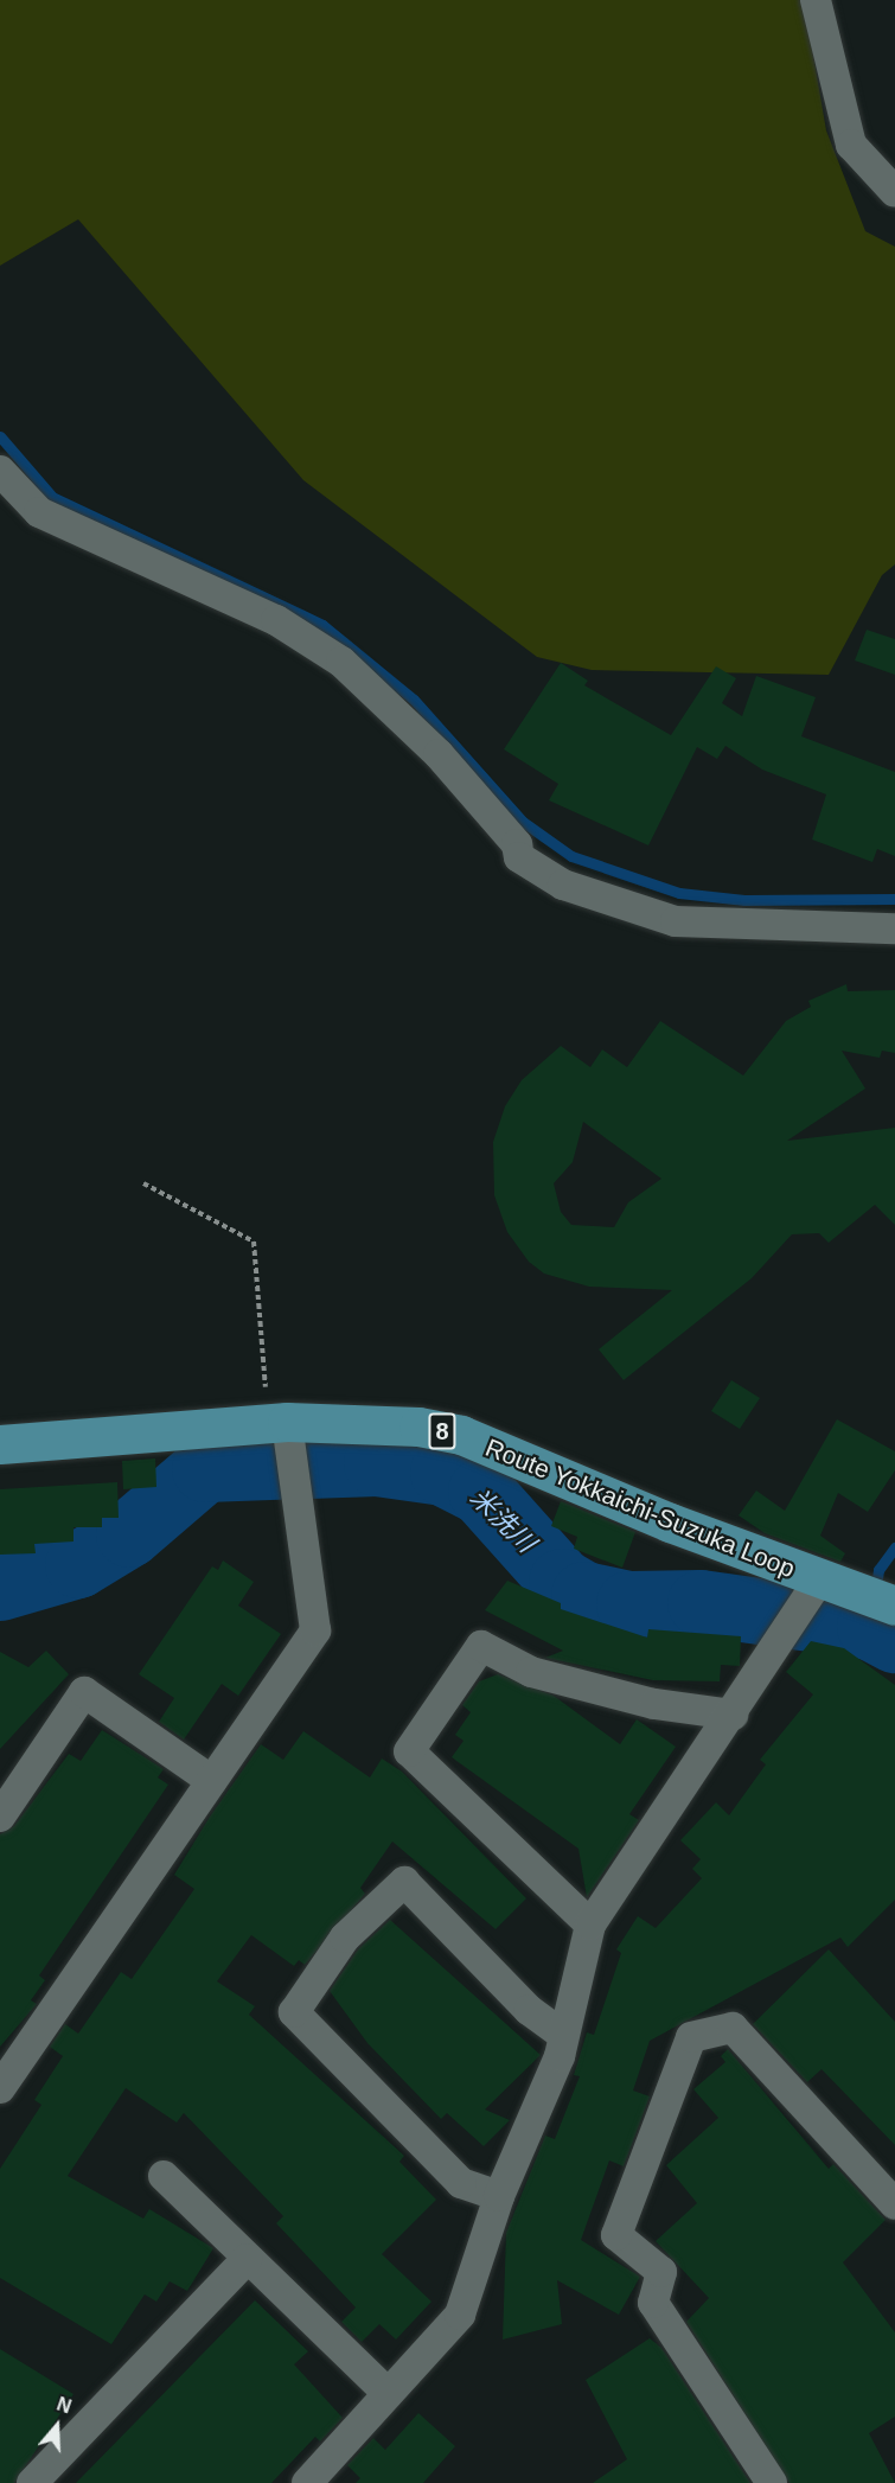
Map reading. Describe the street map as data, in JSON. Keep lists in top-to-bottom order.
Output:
{
  "streets": {
    "main road": ["8", "Route Yokkaichi-Suzuka Loop"]
  },
  "water": ["米洗川"],
  "north": "top"
}
